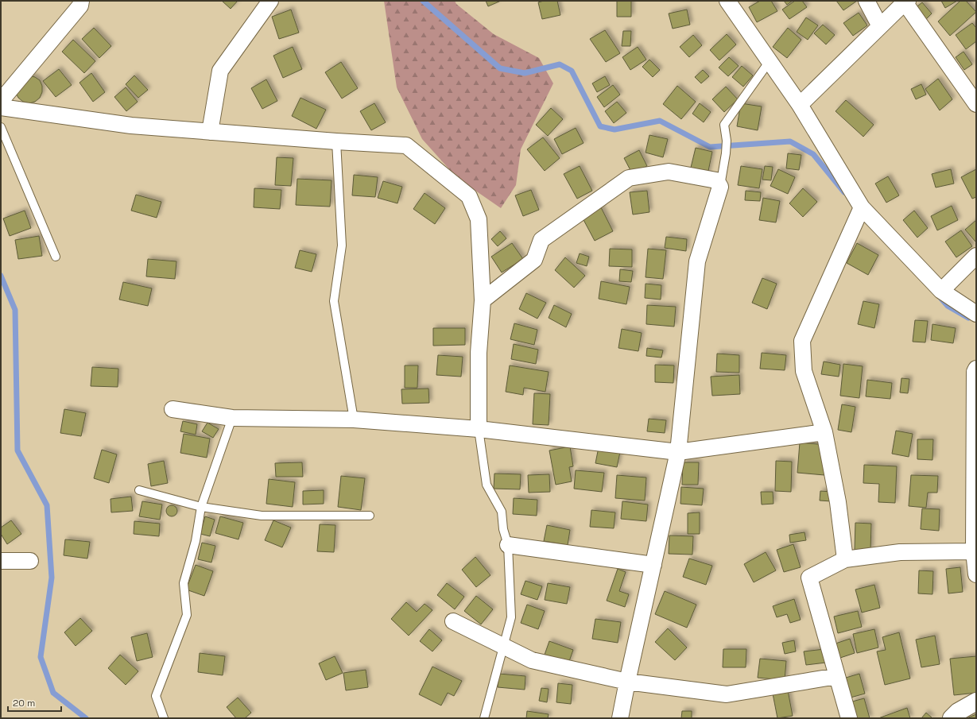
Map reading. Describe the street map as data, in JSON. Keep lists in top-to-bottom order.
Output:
{
  "scale_bar": "20 m"
}
